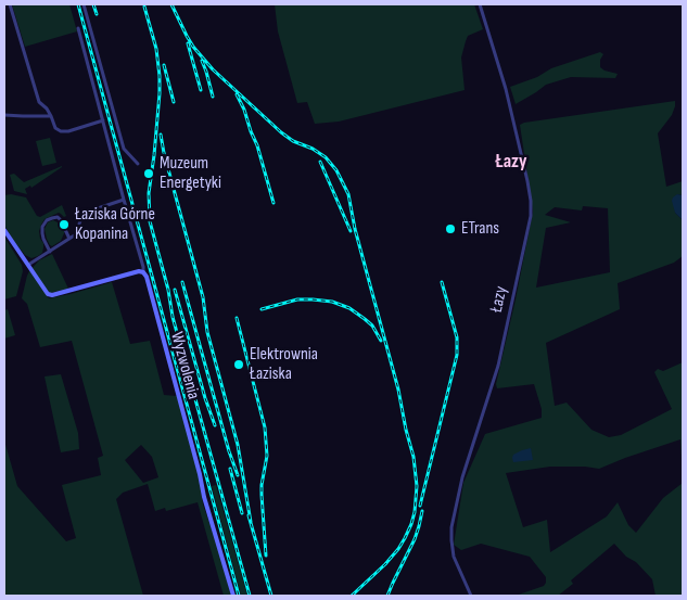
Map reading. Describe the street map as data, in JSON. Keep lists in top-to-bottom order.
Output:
{
  "streets": {
    "street": ["Łazy", "Wyzwolenia"]
  },
  "districts": ["Łazy"],
  "places": [
    "Muzeum Energetyki",
    "Łaziska Górne Kopanina",
    "ETrans",
    "Elektrownia Łaziska"
  ]
}
